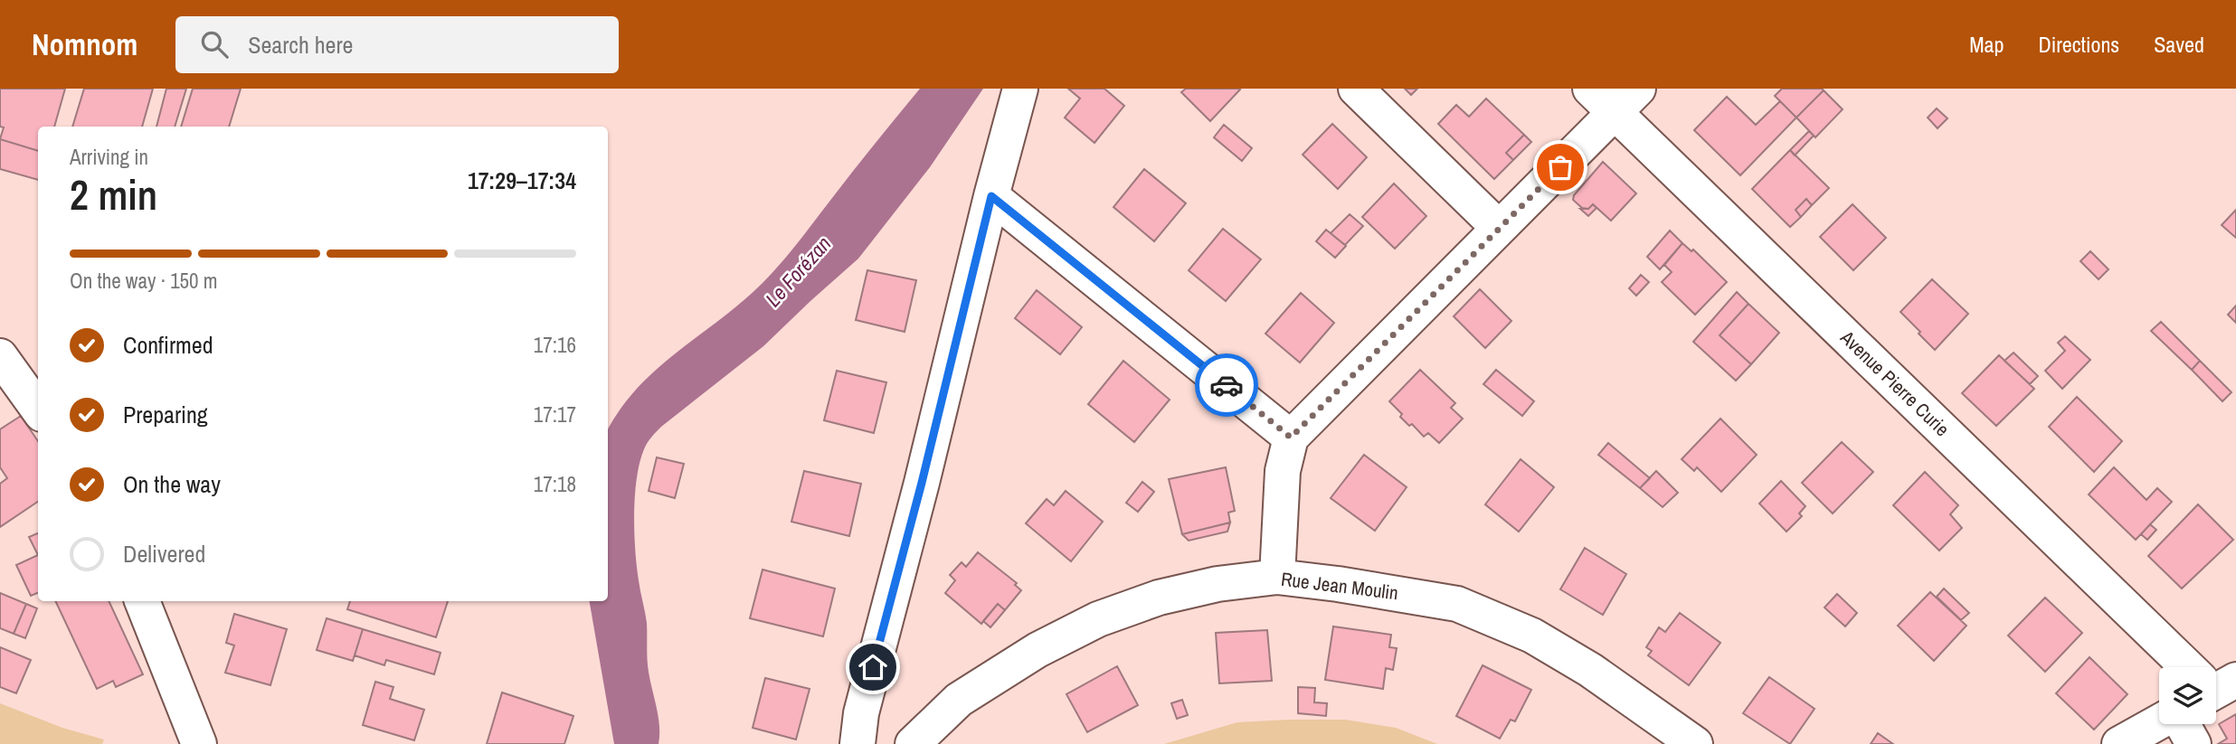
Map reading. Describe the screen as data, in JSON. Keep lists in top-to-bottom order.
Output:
{
  "streets": {
    "street": ["Avenue Pierre Curie", "Rue Jean Moulin"]
  },
  "water": ["Le Forézan"],
  "page": {
    "header": "Nomnom",
    "search": "Search here",
    "nav": ["Map", "Directions", "Saved"],
    "heading": ["2 min", "Arriving in", "17:29–17:34"],
    "bar": "On the way · 150 m",
    "list": [
      ["Confirmed", "17:16"],
      ["Preparing", "17:17"],
      ["On the way", "17:18"],
      "Delivered"
    ]
  }
}
